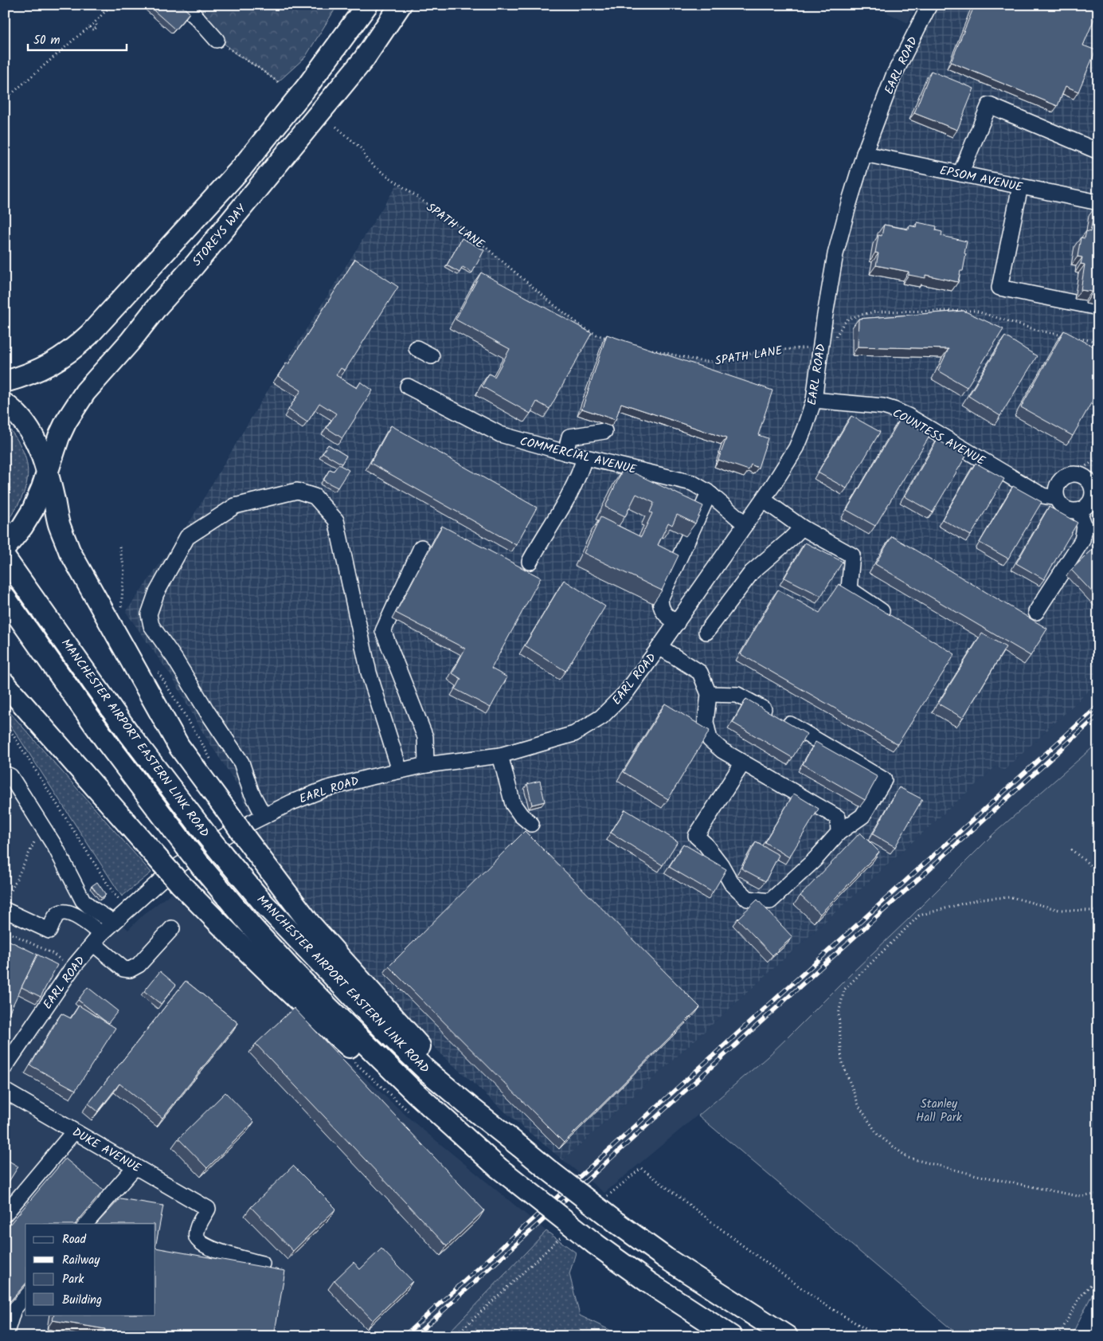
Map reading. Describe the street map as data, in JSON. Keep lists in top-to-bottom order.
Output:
{
  "streets": {
    "highway": ["STOREYS WAY", "MANCHESTER AIRPORT EASTERN LINK ROAD"],
    "street": [
      "EARL ROAD",
      "EPSOM AVENUE",
      "COUNTESS AVENUE",
      "COMMERCIAL AVENUE",
      "DUKE AVENUE"
    ],
    "path": ["SPATH LANE"]
  },
  "crossings": [
    ["EARL ROAD", "EPSOM AVENUE"],
    ["EARL ROAD", "SPATH LANE"],
    ["EARL ROAD", "COUNTESS AVENUE"],
    ["EARL ROAD", "COMMERCIAL AVENUE"]
  ],
  "parks": ["Stanley Hall Park"],
  "legend": [
    "Road",
    "Railway",
    "Park",
    "Building"
  ],
  "scale_bar": "50 m"
}
